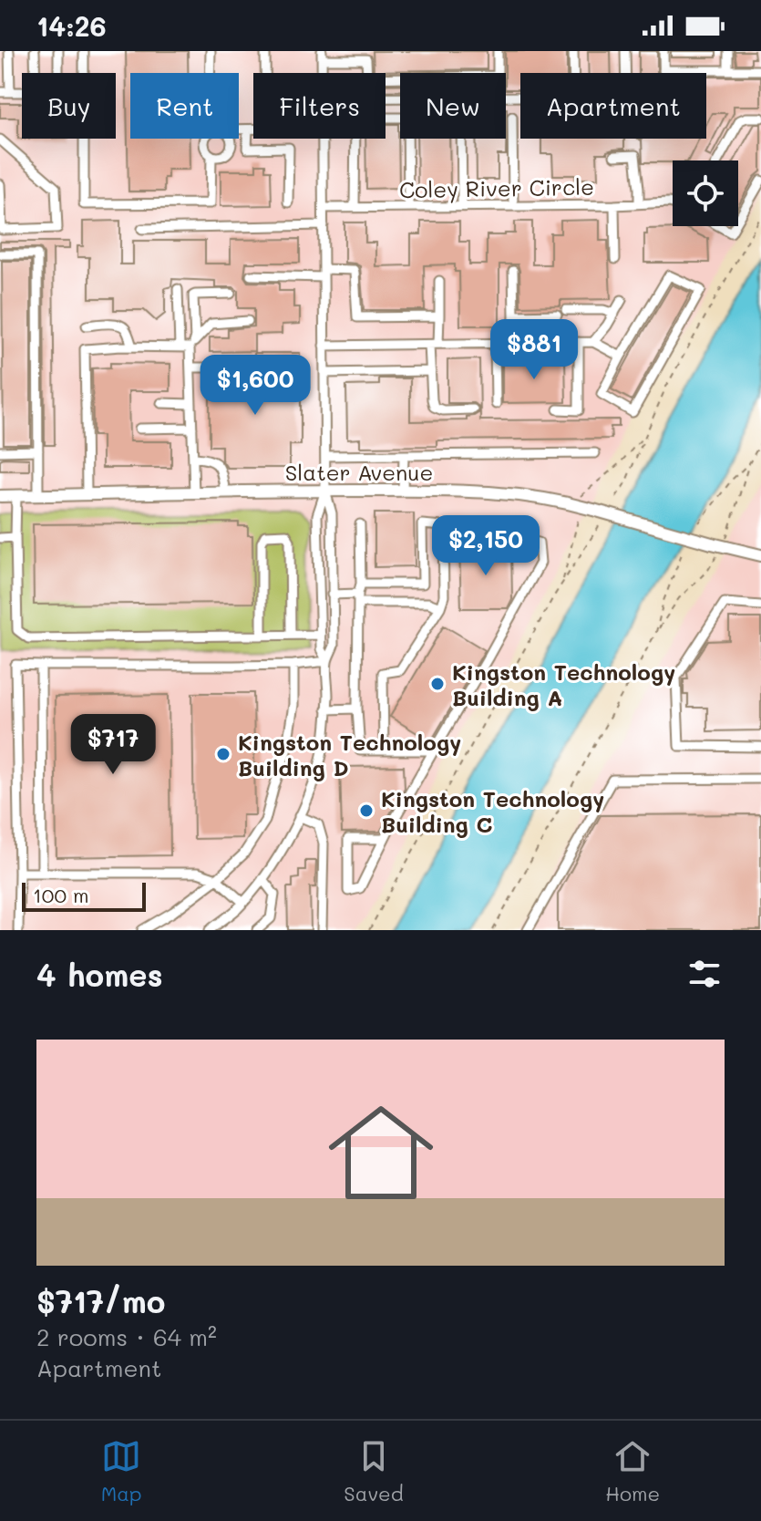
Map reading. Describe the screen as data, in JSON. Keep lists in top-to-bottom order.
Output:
{
  "streets": {
    "main road": ["Slater Avenue"],
    "street": ["Coley River Circle"]
  },
  "places": ["Kingston Technology Building A", "Kingston Technology Building D", "Kingston Technology Building C"],
  "scale_bar": "100 m",
  "page": {
    "status": "14:26",
    "chip": [
      "Buy",
      "Rent",
      "Filters",
      "New",
      "Apartment"
    ],
    "price": [
      "$881",
      "$1,600",
      "$2,150",
      "$717"
    ],
    "scale": "100 m",
    "heading": "4 homes",
    "list": [
      {
        "name": "$717/mo",
        "note": "2 rooms · 64 m² · Apartment"
      }
    ],
    "tabs": ["Map", "Saved", "Home"]
  }
}
